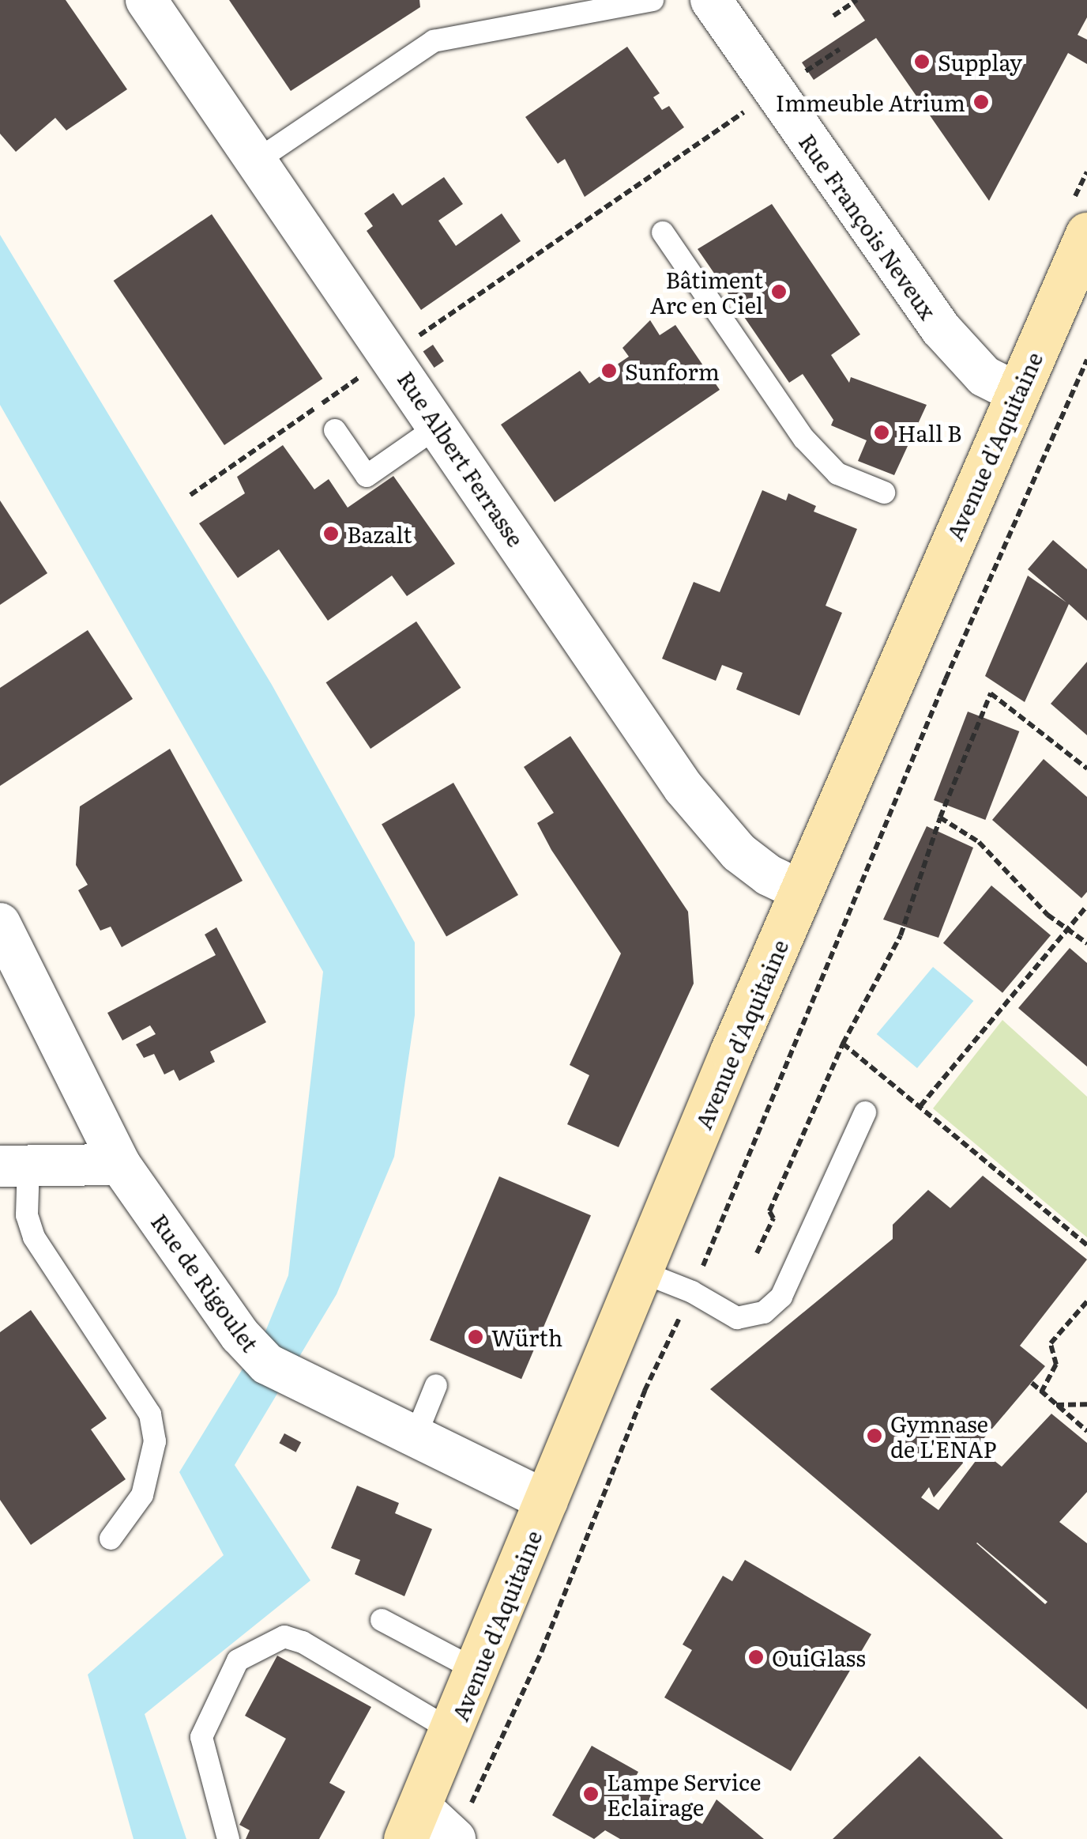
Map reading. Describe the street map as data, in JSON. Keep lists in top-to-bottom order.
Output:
{
  "streets": {
    "street": [
      "Rue François Neveux",
      "Avenue d'Aquitaine",
      "Rue Albert Ferrasse",
      "Rue de Rigoulet"
    ]
  },
  "crossings": [
    ["Rue François Neveux", "Avenue d'Aquitaine"],
    ["Avenue d'Aquitaine", "Rue Albert Ferrasse"],
    ["Avenue d'Aquitaine", "Rue de Rigoulet"]
  ],
  "places": [
    "Supplay",
    "Immeuble Atrium",
    "Bâtiment Arc en Ciel",
    "Sunform",
    "Hall B",
    "Bazalt",
    "Würth",
    "Gymnase de L'ENAP",
    "OuiGlass",
    "Lampe Service Eclairage"
  ]
}
